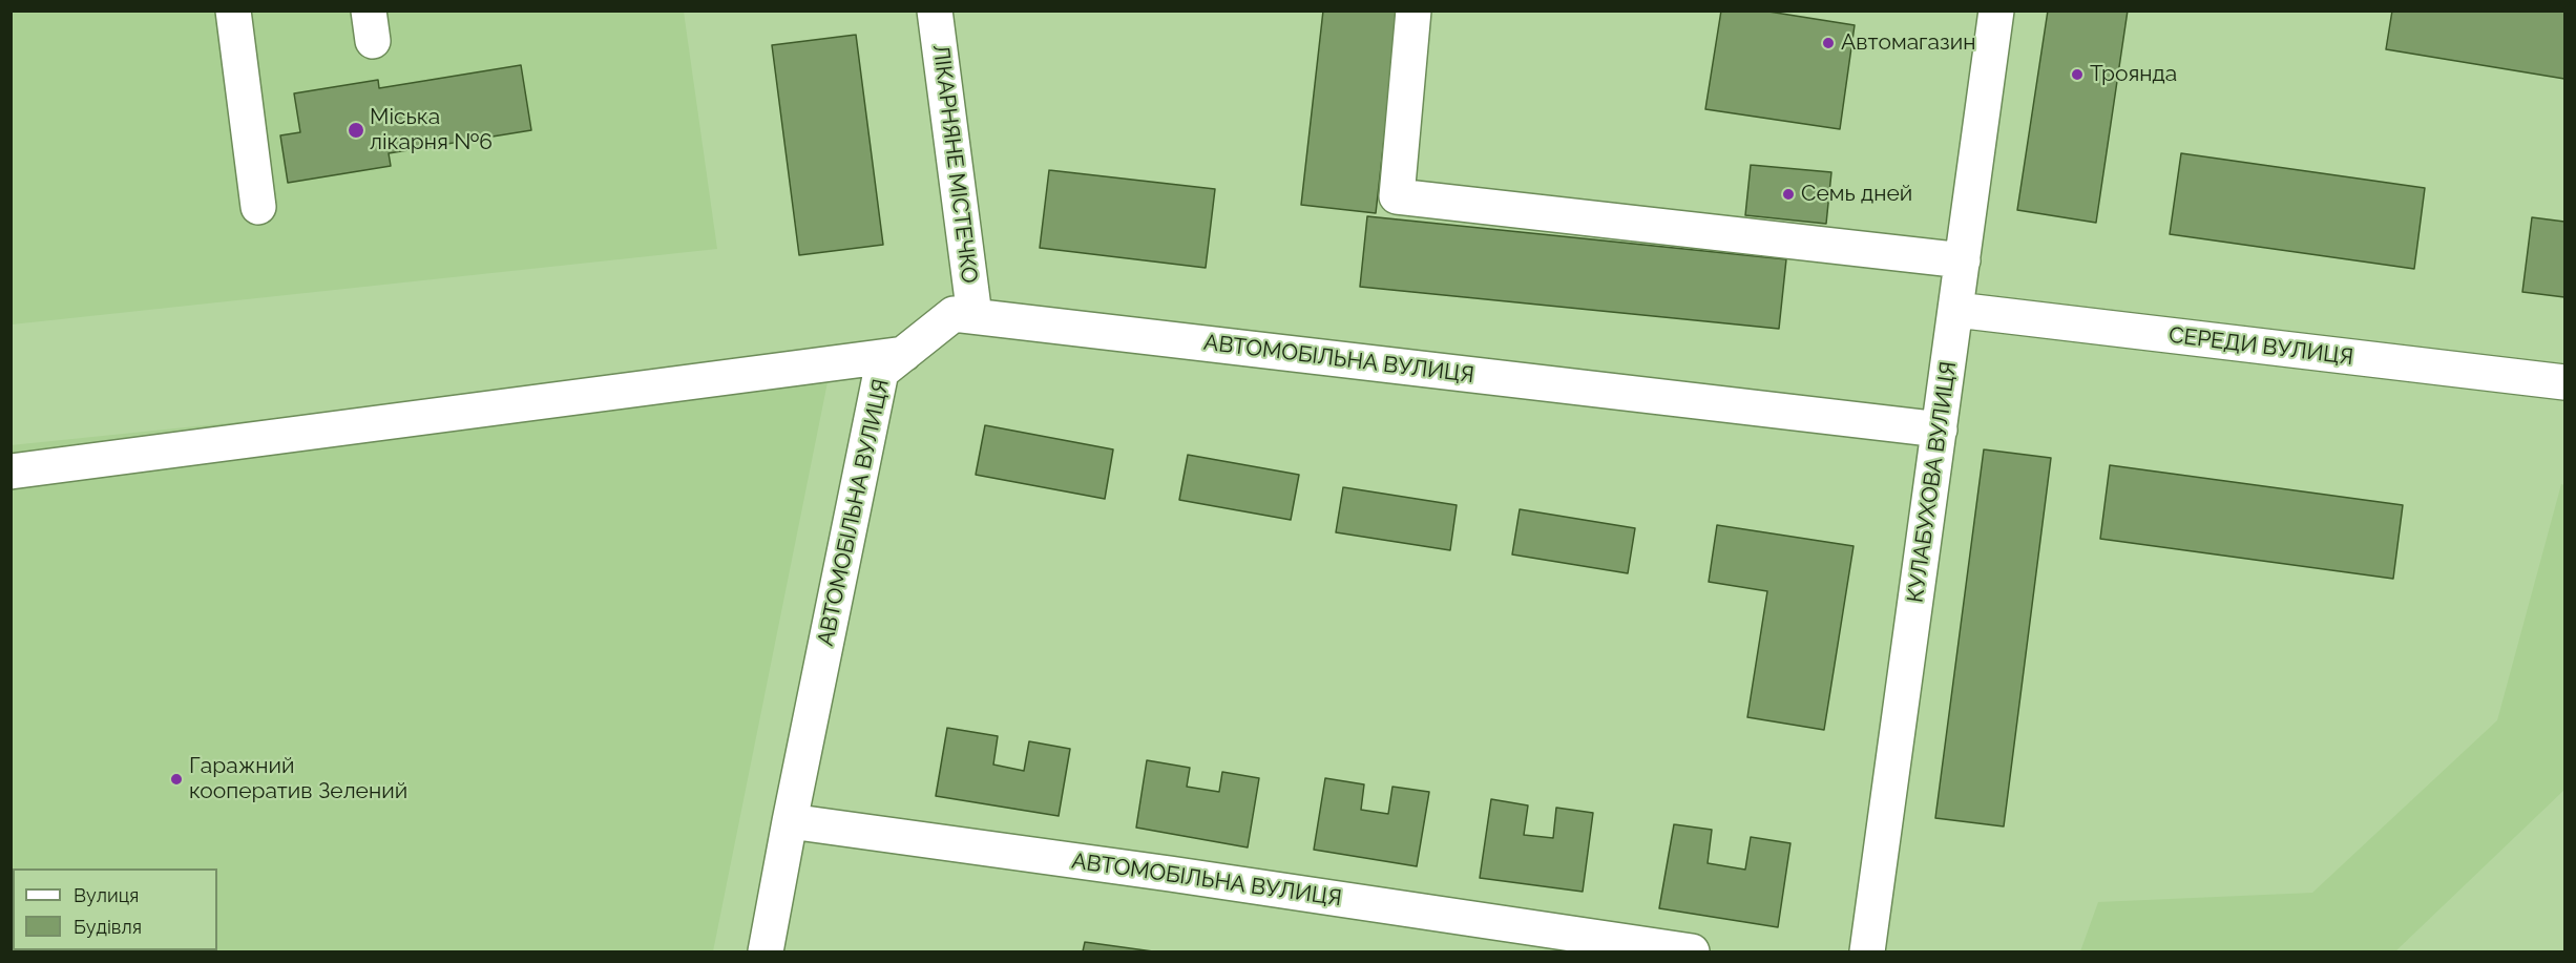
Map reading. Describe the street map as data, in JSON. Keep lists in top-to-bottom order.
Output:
{
  "streets": {
    "street": [
      "ЛІКАРНЯНЕ МІСТЕЧКО",
      "СЕРЕДИ ВУЛИЦЯ",
      "АВТОМОБІЛЬНА ВУЛИЦЯ",
      "КУЛАБУХОВА ВУЛИЦЯ"
    ]
  },
  "crossings": [
    ["ЛІКАРНЯНЕ МІСТЕЧКО", "АВТОМОБІЛЬНА ВУЛИЦЯ"],
    ["СЕРЕДИ ВУЛИЦЯ", "КУЛАБУХОВА ВУЛИЦЯ"],
    ["АВТОМОБІЛЬНА ВУЛИЦЯ", "КУЛАБУХОВА ВУЛИЦЯ"]
  ],
  "places": [
    "Автомагазин",
    "Троянда",
    "Міська лікарня №6",
    "Семь дней",
    "Гаражний кооператив Зелений"
  ],
  "legend": ["Вулиця", "Будівля"]
}
